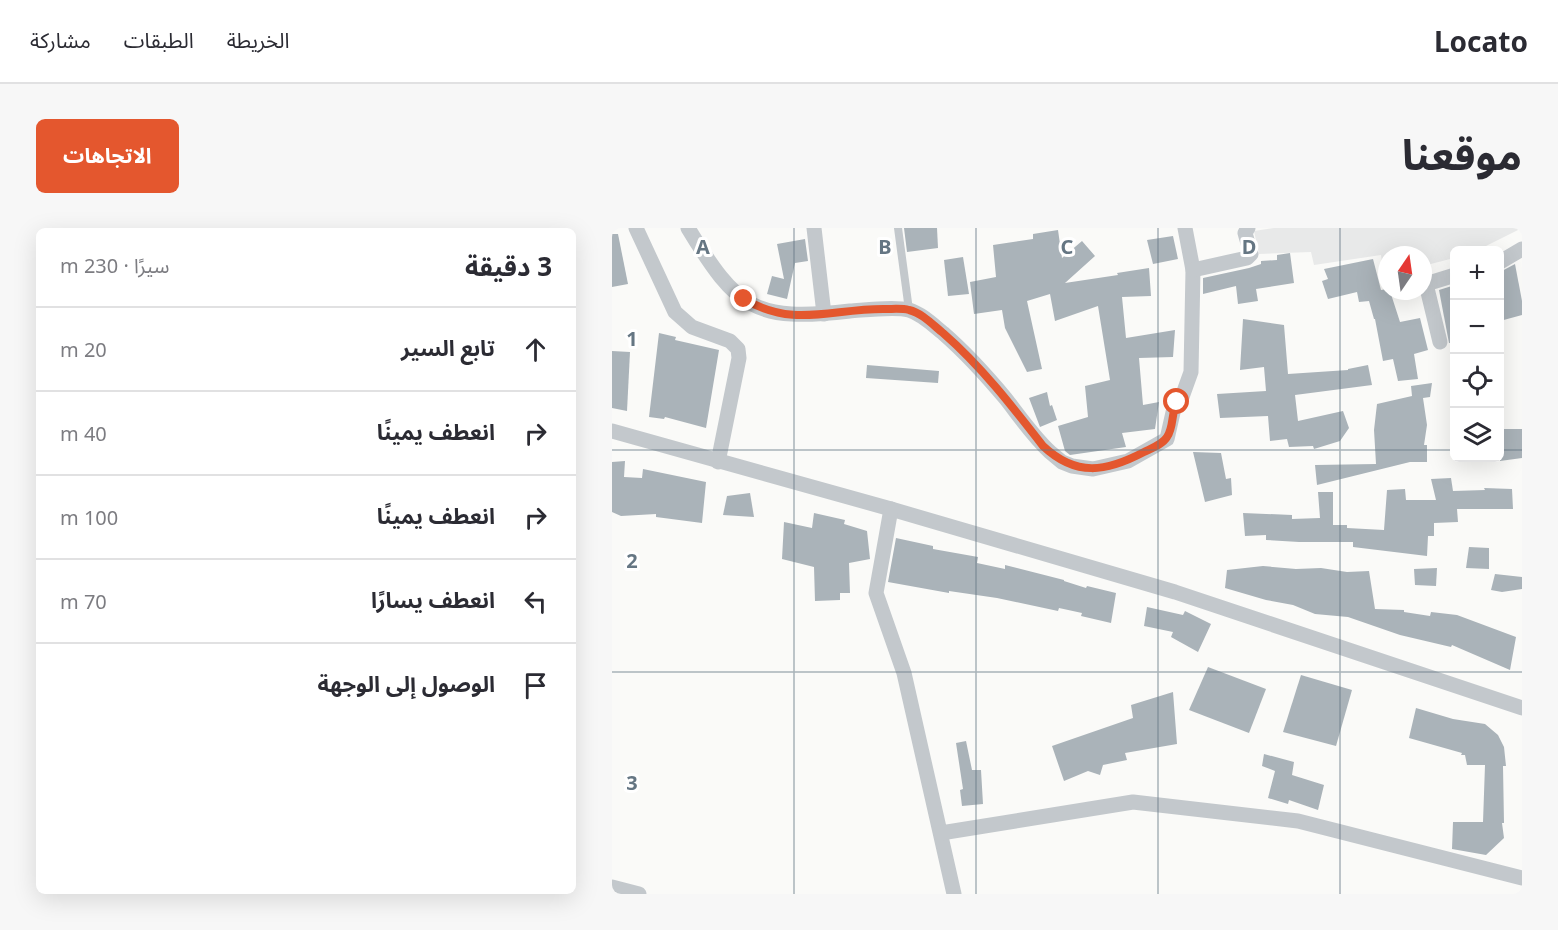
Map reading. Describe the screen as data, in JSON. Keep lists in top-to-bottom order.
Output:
{
  "north": "top",
  "page": {
    "header": "Locato",
    "nav": ["الخريطة", "الطبقات", "مشاركة"],
    "title": "موقعنا",
    "buttons": "الاتجاهات",
    "heading": ["3 دقيقة", "سيرًا · 230 m"],
    "map_buttons": ["+", "−"],
    "list": [
      ["تابع السير", "20 m"],
      ["انعطف يمينًا", "40 m"],
      ["انعطف يمينًا", "100 m"],
      ["انعطف يسارًا", "70 m"],
      "الوصول إلى الوجهة"
    ]
  },
  "grid": {
    "columns": [
      "A",
      "B",
      "C",
      "D"
    ],
    "rows": ["1", "2", "3"]
  }
}
